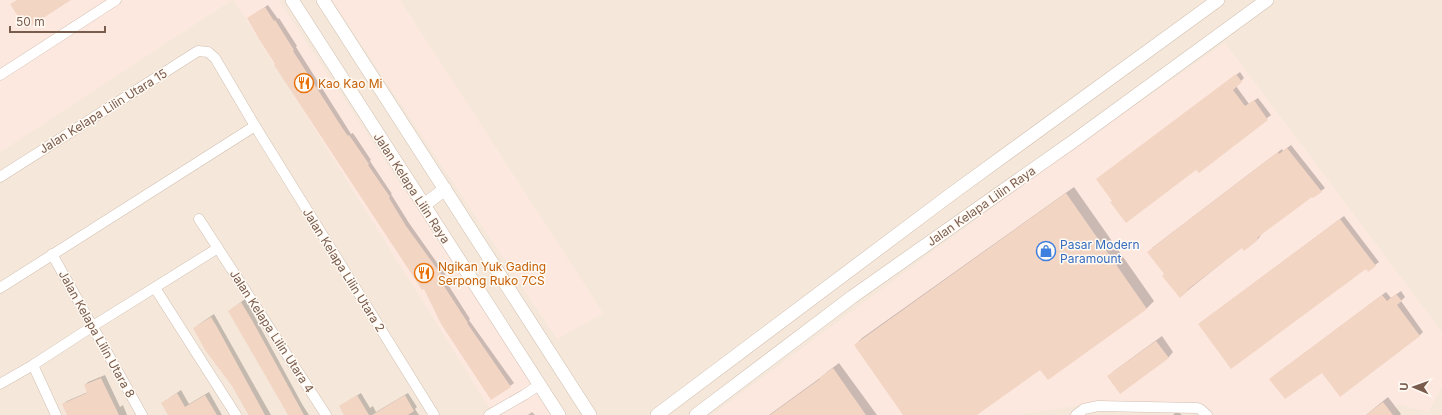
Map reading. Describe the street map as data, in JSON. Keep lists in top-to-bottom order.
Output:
{
  "streets": {
    "street": [
      "Jalan Kelapa Lilin Utara 15",
      "Jalan Kelapa Lilin Raya",
      "Jalan Kelapa Lilin Utara 2",
      "Jalan Kelapa Lilin Utara 4",
      "Jalan Kelapa Lilin Utara 8"
    ]
  },
  "crossings": [
    ["Jalan Kelapa Lilin Utara 15", "Jalan Kelapa Lilin Utara 2"]
  ],
  "places": {
    "restaurant": ["Kao Kao Mi", "Ngikan Yuk Gading Serpong Ruko 7CS"],
    "shop": ["Pasar Modern Paramount"]
  },
  "scale_bar": "50 m",
  "north": "left"
}
